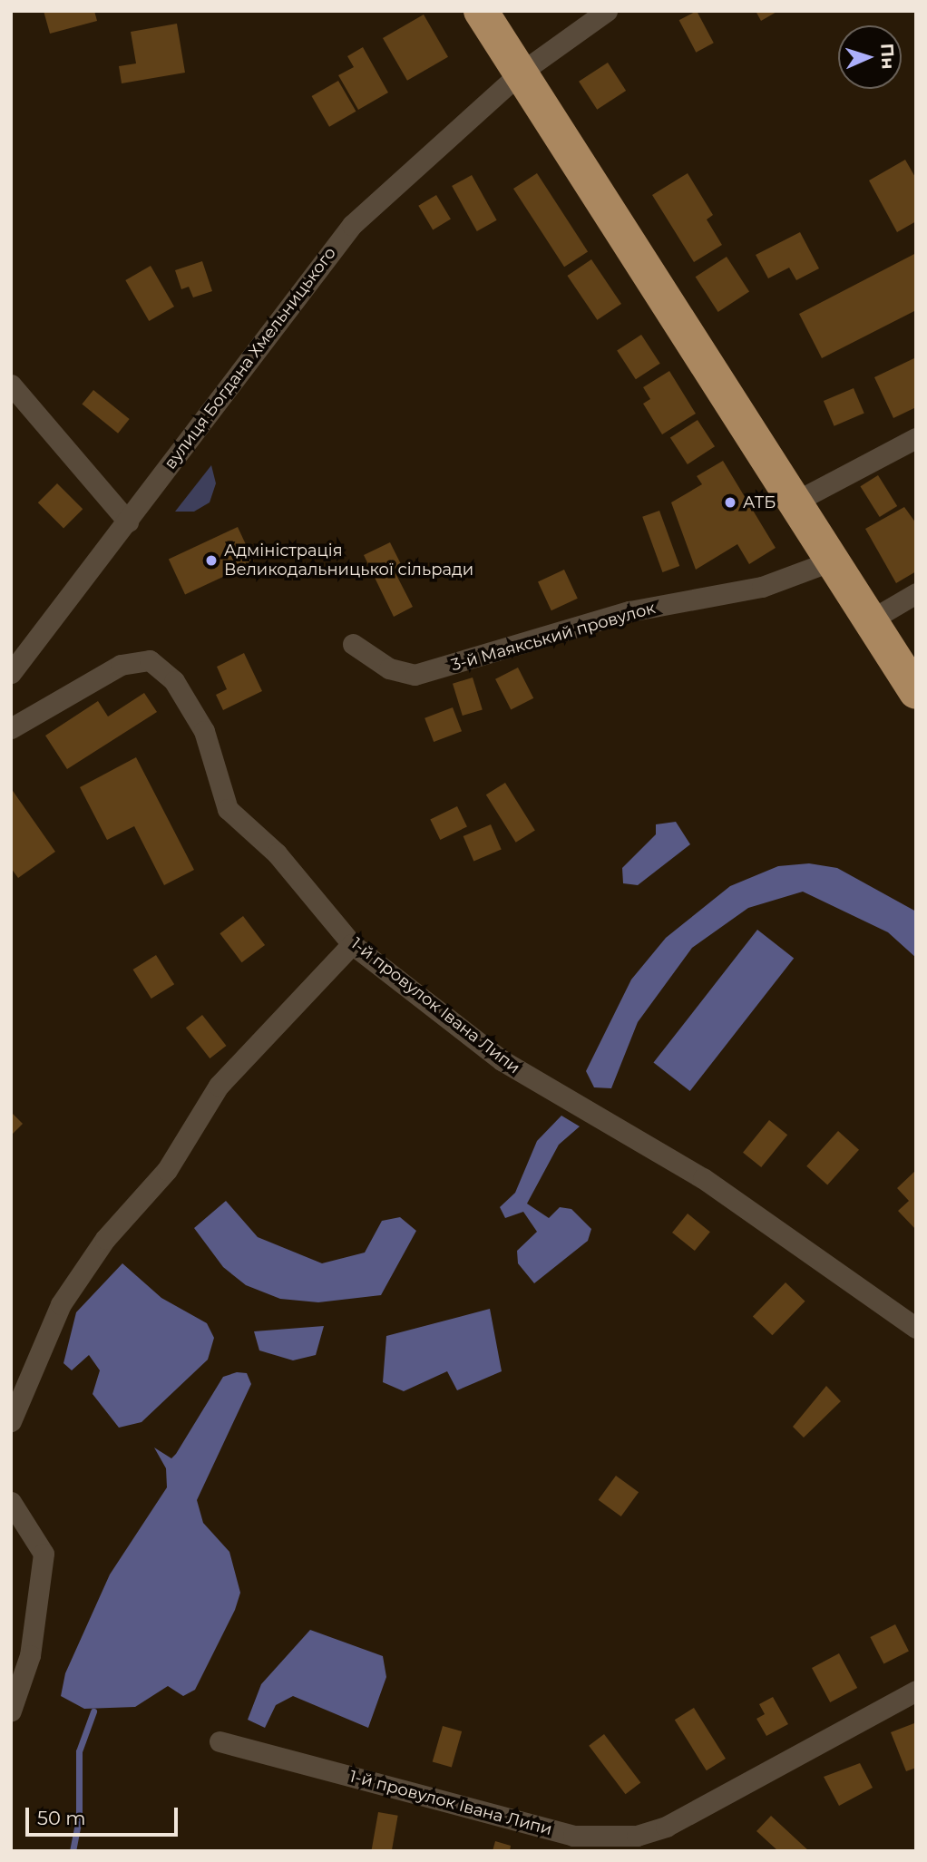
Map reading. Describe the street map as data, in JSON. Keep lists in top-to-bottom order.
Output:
{
  "streets": {
    "street": ["вулиця Богдана Хмельницького", "3-й Маякський провулок", "1-й провулок Івана Липи"]
  },
  "places": ["АТБ", "Адміністрація Великодальницької сільради"],
  "scale_bar": "50 m",
  "north": "right"
}
